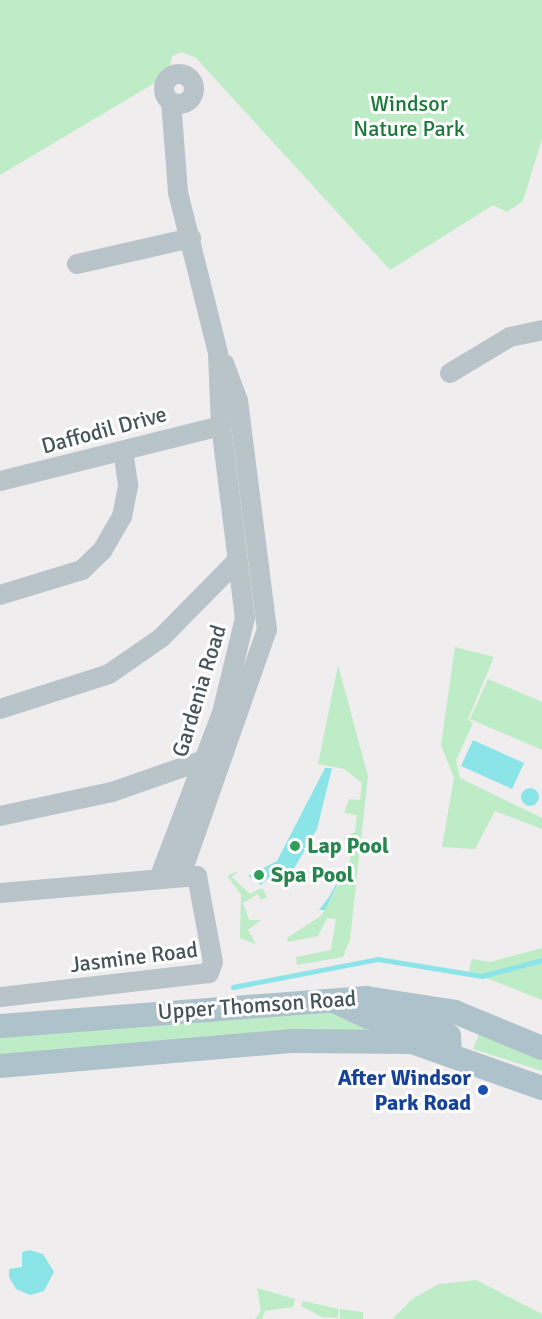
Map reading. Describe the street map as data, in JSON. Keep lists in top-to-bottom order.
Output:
{
  "streets": {
    "main road": ["Upper Thomson Road"],
    "street": ["Daffodil Drive", "Gardenia Road", "Jasmine Road"]
  },
  "crossings": [
    ["Daffodil Drive", "Gardenia Road"],
    ["Gardenia Road", "Jasmine Road"]
  ],
  "parks": ["Windsor Nature Park"],
  "places": ["Lap Pool", "Spa Pool", "After Windsor Park Road"]
}
